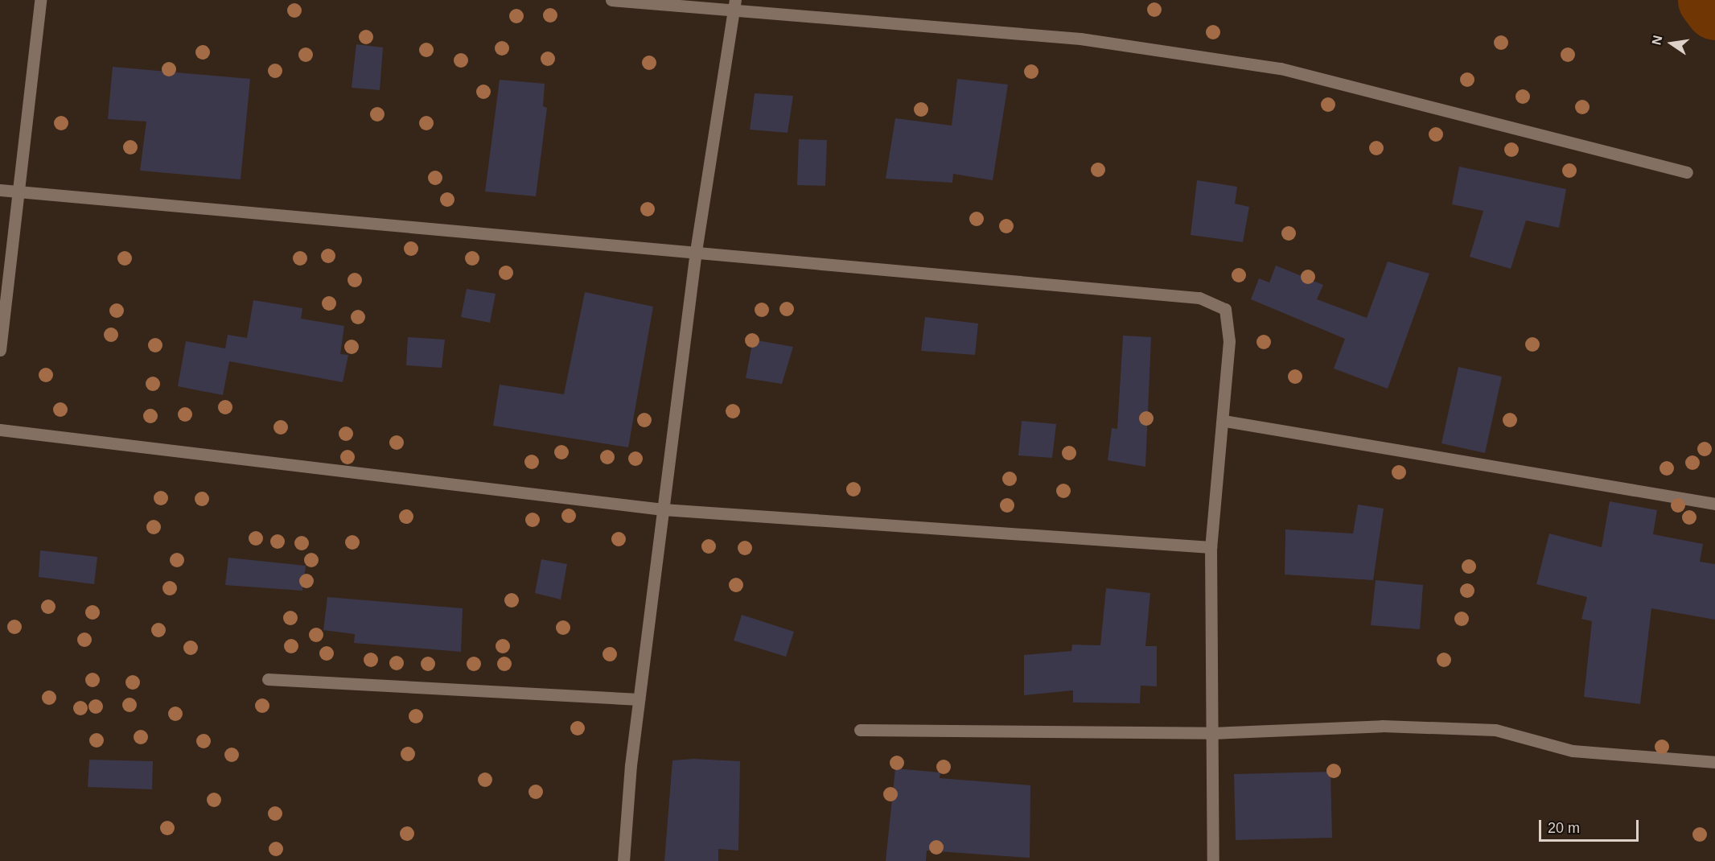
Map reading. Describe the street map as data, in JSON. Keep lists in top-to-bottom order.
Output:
{
  "scale_bar": "20 m",
  "north": "left"
}
